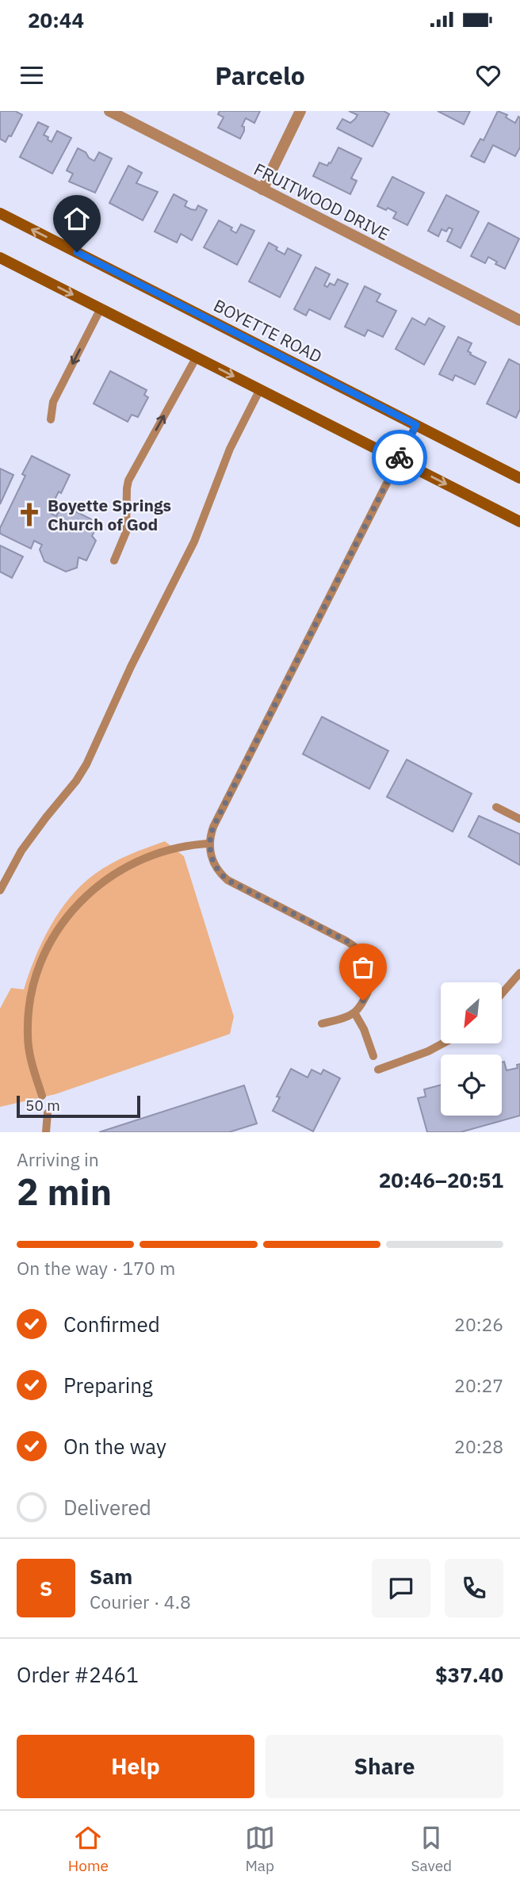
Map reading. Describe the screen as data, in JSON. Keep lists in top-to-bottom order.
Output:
{
  "streets": {
    "main road": ["BOYETTE ROAD"],
    "street": ["FRUITWOOD DRIVE"]
  },
  "places": {
    "church": ["Boyette Springs Church of God"]
  },
  "scale_bar": "50 m",
  "north": "bottom left",
  "page": {
    "status": "20:44",
    "header": "Parcelo",
    "scale": "50 m",
    "heading": ["2 min", "Arriving in", "20:46–20:51"],
    "panel": [
      "Sam",
      "Courier · 4.8",
      "Order #2461",
      "$37.40"
    ],
    "bar": "On the way · 170 m",
    "list": [
      ["Confirmed", "20:26"],
      ["Preparing", "20:27"],
      ["On the way", "20:28"],
      "Delivered"
    ],
    "round": "S",
    "buttons": ["Help", "Share"],
    "tabs": ["Home", "Map", "Saved"]
  }
}
